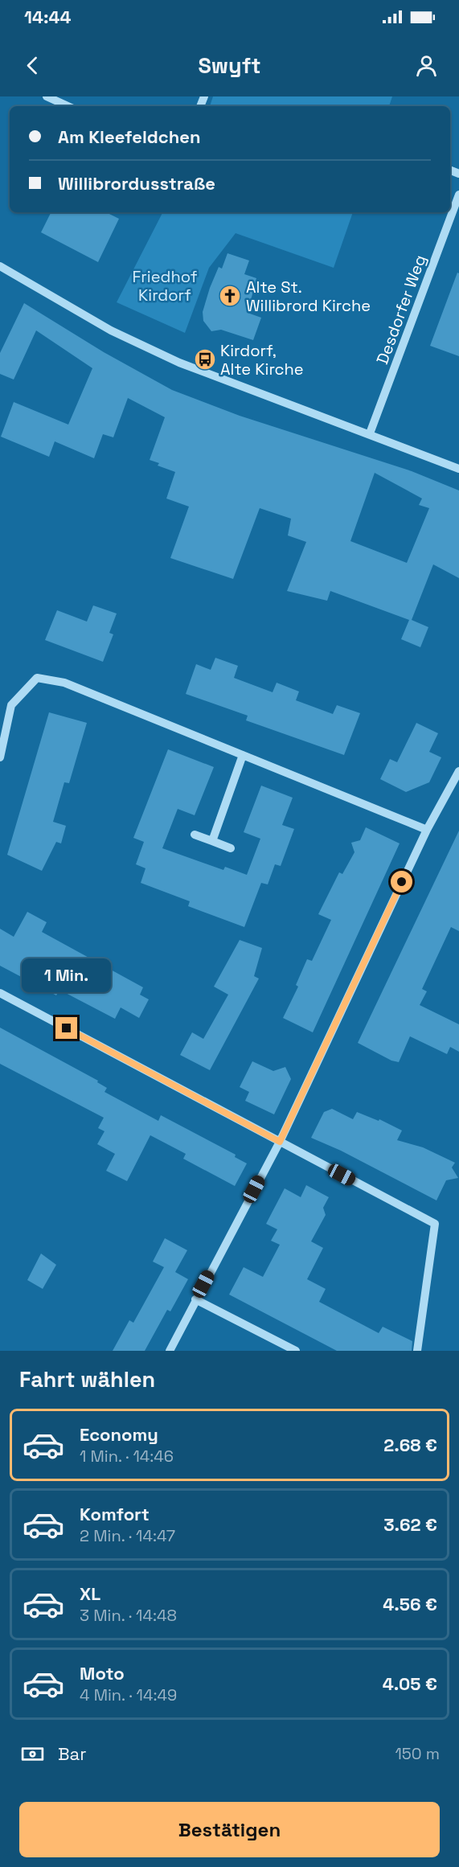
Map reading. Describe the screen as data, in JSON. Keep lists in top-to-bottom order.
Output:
{
  "streets": {
    "street": ["Desdorfer Weg"]
  },
  "parks": ["Friedhof Kirdorf"],
  "places": {
    "church": ["Alte St. Willibrord Kirche"],
    "bus stop": ["Kirdorf, Alte Kirche"]
  },
  "page": {
    "status": "14:44",
    "header": "Swyft",
    "banner": ["Am Kleefeldchen", "Willibrordusstraße"],
    "bubble": "1 Min.",
    "heading": "Fahrt wählen",
    "list": [
      {
        "name": "Economy",
        "note": "1 Min. · 14:46",
        "value": "2.68 €"
      },
      {
        "name": "Komfort",
        "note": "2 Min. · 14:47",
        "value": "3.62 €"
      },
      {
        "name": "XL",
        "note": "3 Min. · 14:48",
        "value": "4.56 €"
      },
      {
        "name": "Moto",
        "note": "4 Min. · 14:49",
        "value": "4.05 €"
      }
    ],
    "pay": ["Bar", "150 m"],
    "buttons": "Bestätigen"
  }
}
